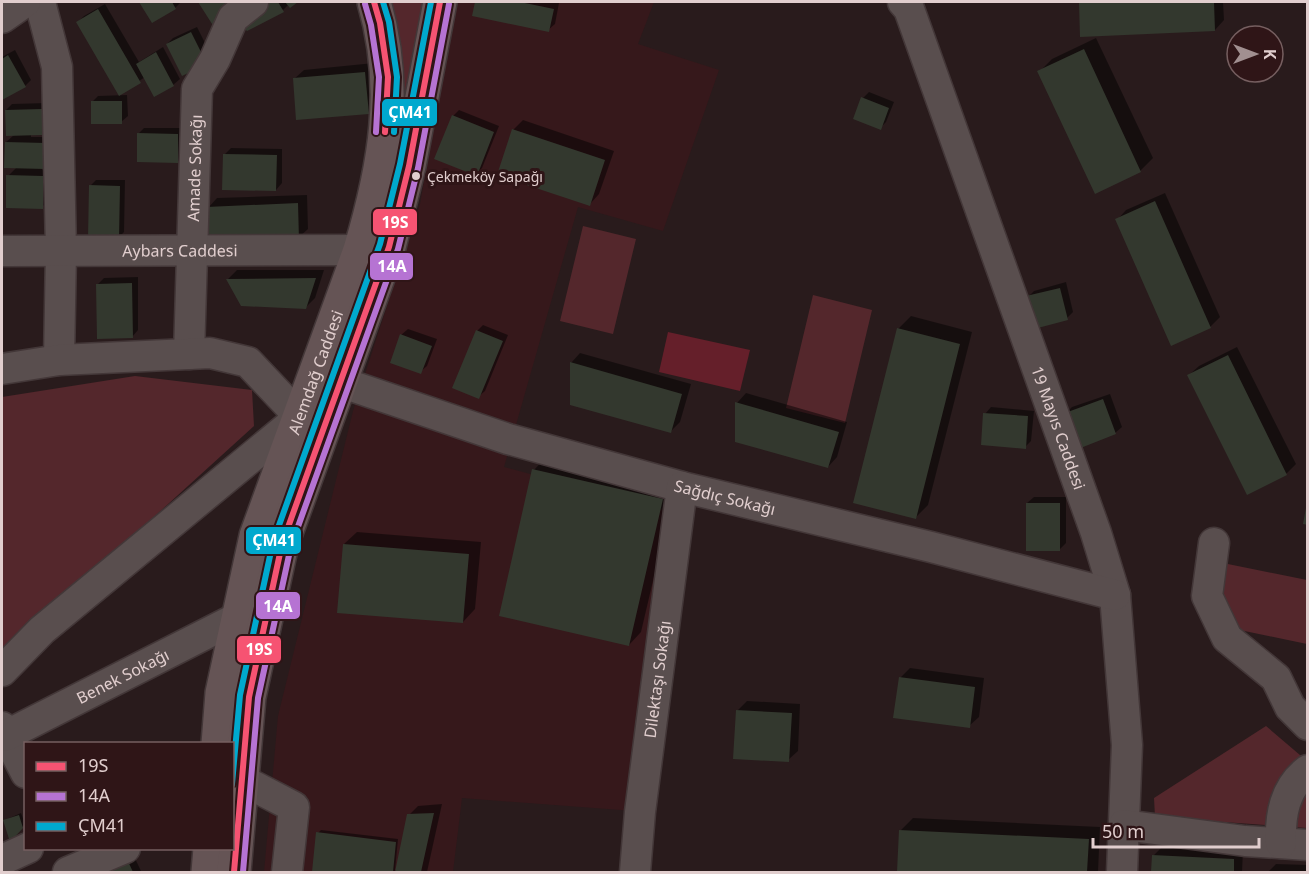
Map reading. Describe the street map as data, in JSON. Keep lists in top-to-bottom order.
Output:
{
  "streets": {
    "main road": ["Alemdağ Caddesi"],
    "street": [
      "Amade Sokağı",
      "Aybars Caddesi",
      "19 Mayıs Caddesi",
      "Sağdıç Sokağı",
      "Benek Sokağı",
      "Dilektaşı Sokağı"
    ]
  },
  "crossings": [
    ["Amade Sokağı", "Aybars Caddesi"],
    ["Aybars Caddesi", "Alemdağ Caddesi"],
    ["Alemdağ Caddesi", "Sağdıç Sokağı"],
    ["Alemdağ Caddesi", "Benek Sokağı"],
    ["19 Mayıs Caddesi", "Sağdıç Sokağı"],
    ["Sağdıç Sokağı", "Dilektaşı Sokağı"]
  ],
  "places": ["Çekmeköy Sapağı"],
  "lines": ["transit line 19S", "transit line ÇM41", "transit line 14A"],
  "legend": ["19S", "14A", "ÇM41"],
  "scale_bar": "50 m",
  "north": "right"
}
